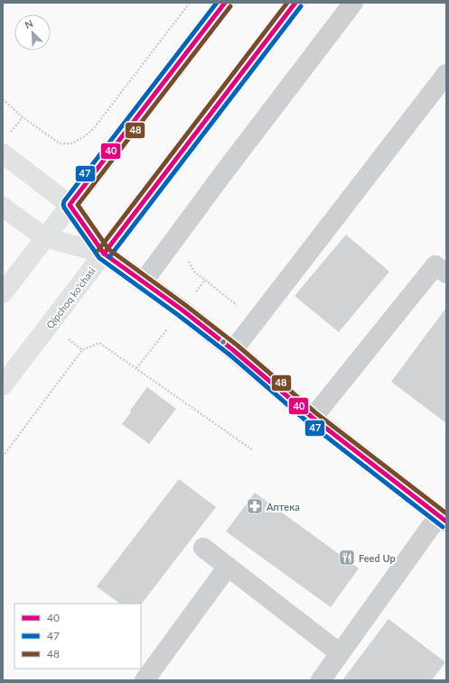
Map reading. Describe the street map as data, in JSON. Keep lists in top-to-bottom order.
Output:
{
  "streets": {
    "main road": ["Qipchoq ko'chasi"]
  },
  "places": {
    "pharmacy": ["Аптека"],
    "restaurant": ["Feed Up"]
  },
  "lines": ["transit line 40", "transit line 47", "transit line 48"],
  "legend": ["40", "47", "48"],
  "north": "top left"
}
